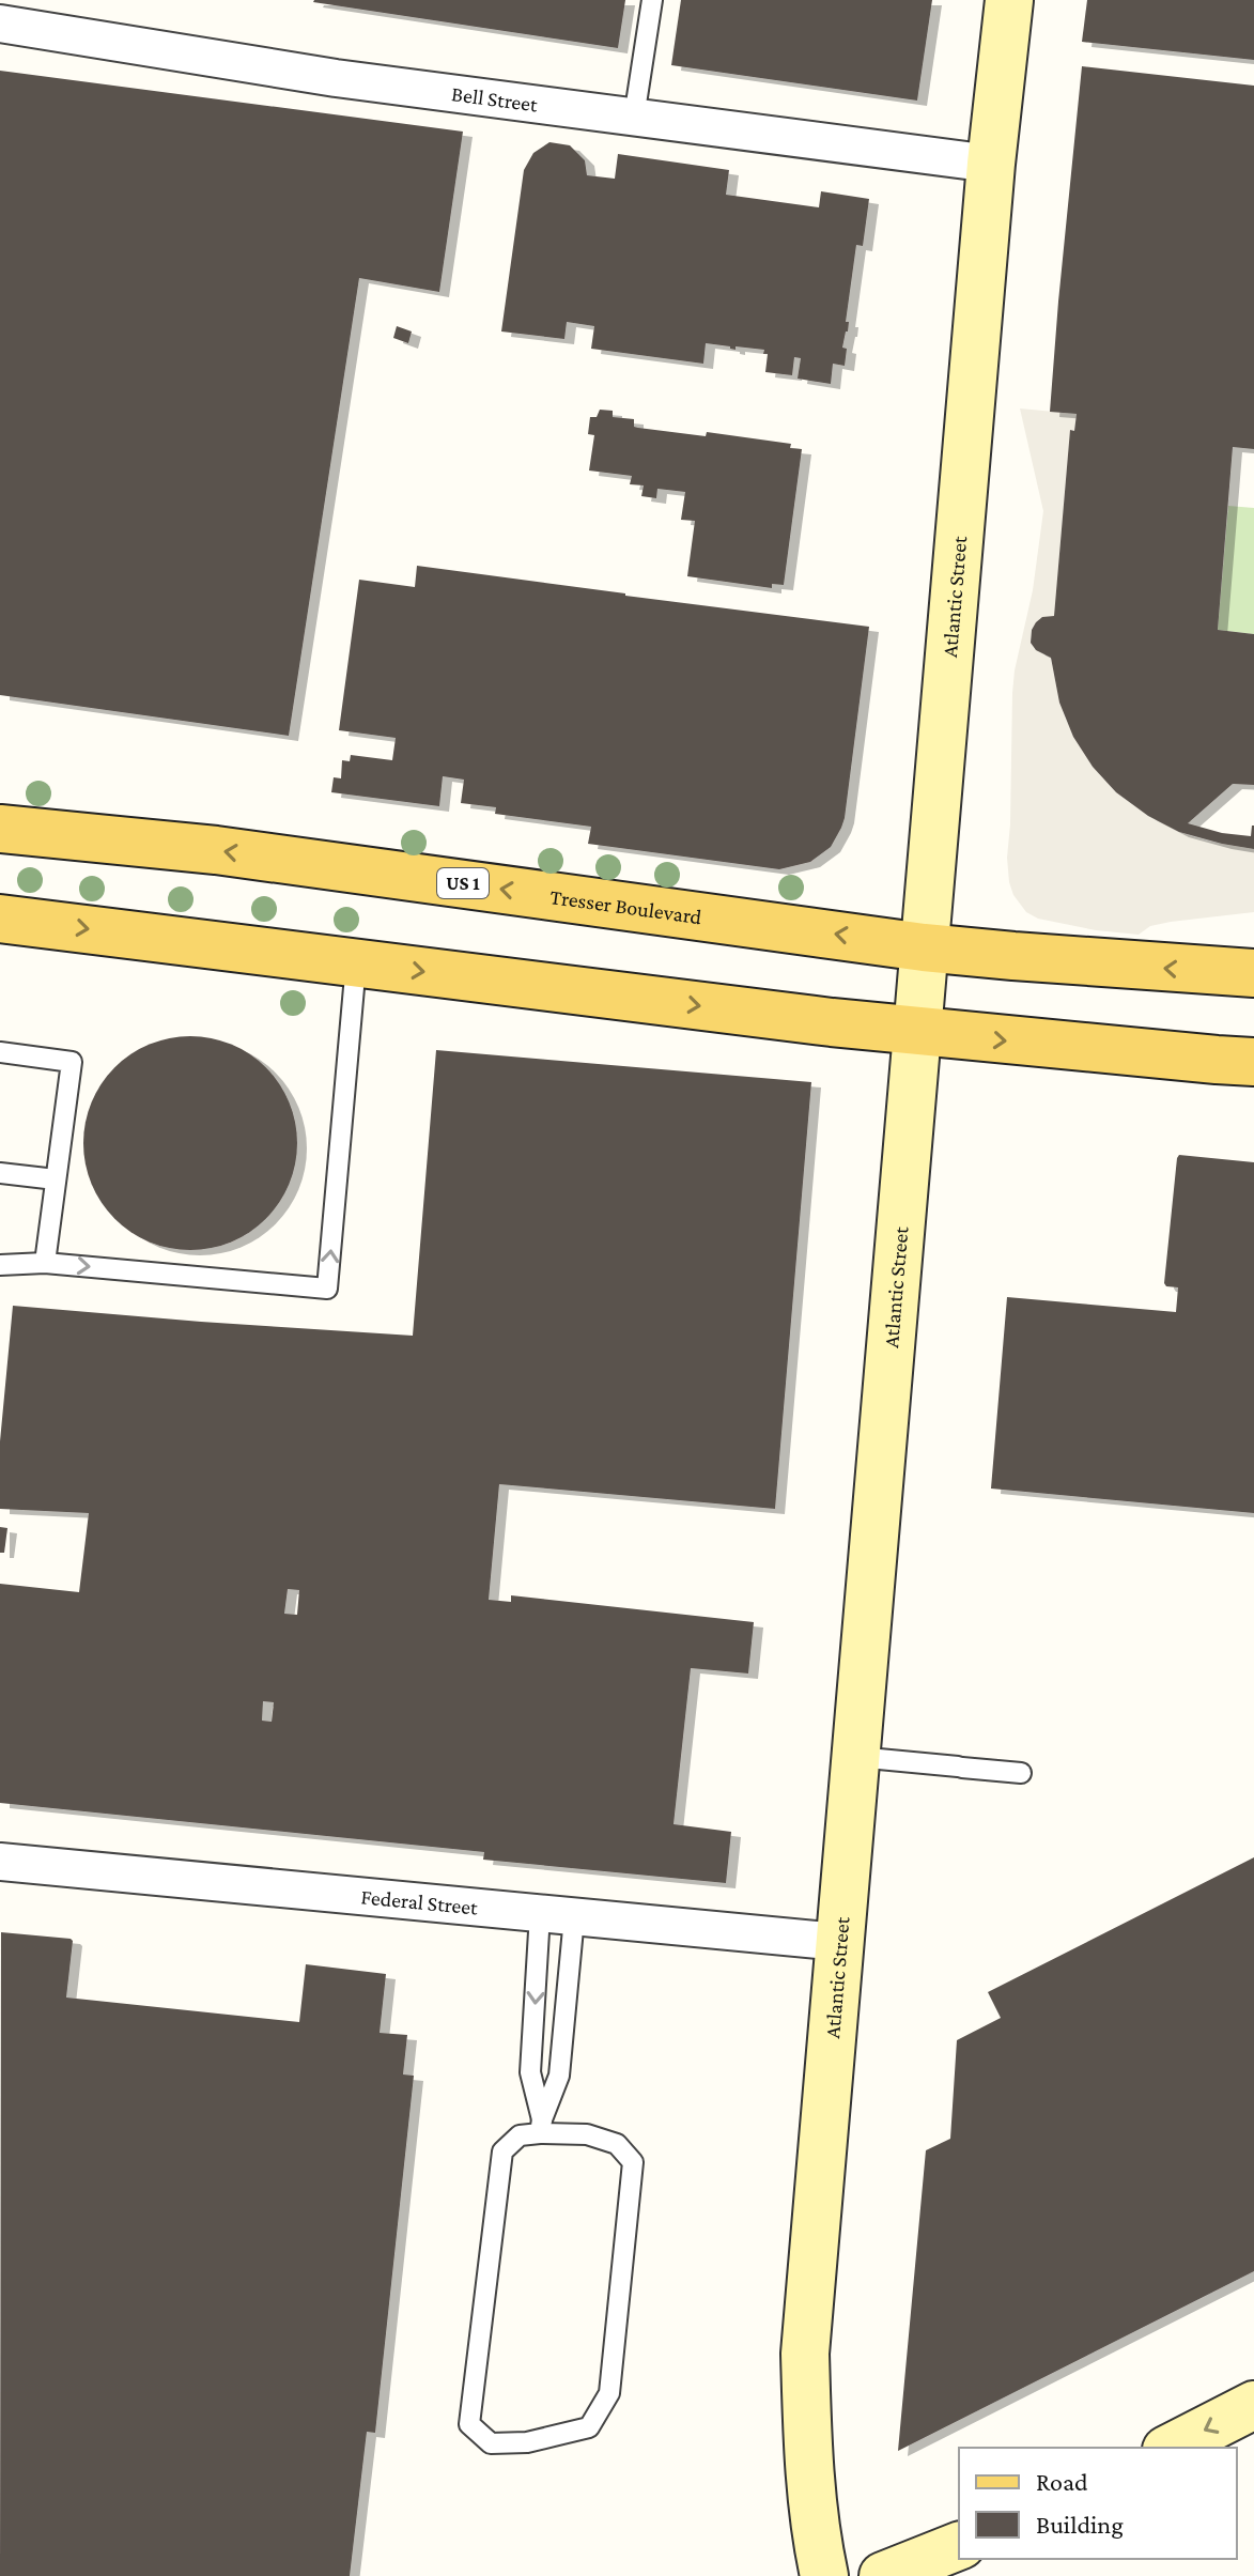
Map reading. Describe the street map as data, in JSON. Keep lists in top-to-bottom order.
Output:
{
  "streets": {
    "main road": ["Atlantic Street", "US 1", "Tresser Boulevard"],
    "street": ["Bell Street", "Federal Street"]
  },
  "crossings": [
    ["Bell Street", "Atlantic Street"],
    ["Atlantic Street", "Tresser Boulevard"],
    ["Atlantic Street", "Federal Street"]
  ],
  "legend": ["Road", "Building"]
}
